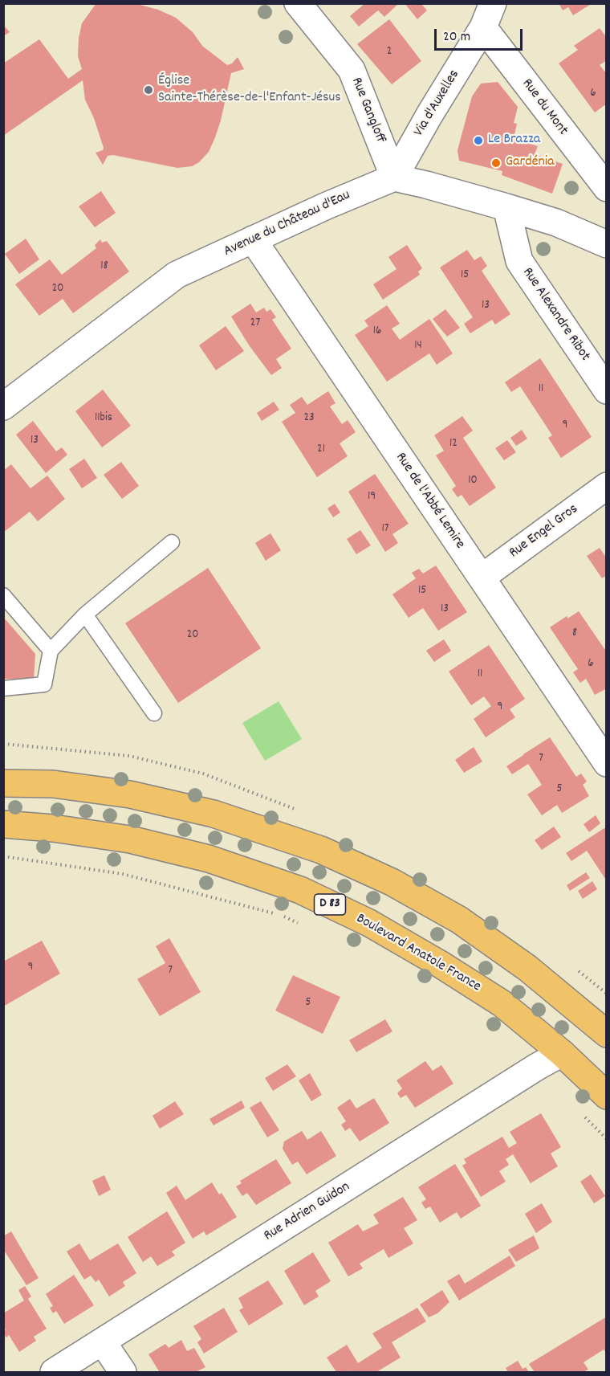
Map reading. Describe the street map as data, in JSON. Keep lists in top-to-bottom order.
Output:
{
  "streets": {
    "main road": ["D 83", "Boulevard Anatole France"],
    "street": [
      "Via d'Auxelles",
      "Rue du Mont",
      "Rue Gangloff",
      "Avenue du Château d'Eau",
      "Rue Alexandre Ribot",
      "Rue de l'Abbé Lemire",
      "Rue Engel Gros",
      "Rue Adrien Guidon"
    ]
  },
  "crossings": [
    ["Via d'Auxelles", "Rue du Mont"],
    ["Via d'Auxelles", "Rue Gangloff"],
    ["Via d'Auxelles", "Avenue du Château d'Eau"],
    ["Rue Gangloff", "Avenue du Château d'Eau"],
    ["Avenue du Château d'Eau", "Rue de l'Abbé Lemire"],
    ["Rue de l'Abbé Lemire", "Rue Engel Gros"],
    ["Boulevard Anatole France", "Rue Adrien Guidon"]
  ],
  "places": ["Église Sainte-Thérèse-de-l'Enfant-Jésus", "Le Brazza", "Gardénia"],
  "house_numbers": [
    "2",
    "6",
    "18",
    "15",
    "20",
    "13",
    "27",
    "16",
    "14",
    "11",
    "11bis",
    "23",
    "9",
    "13",
    "12",
    "21",
    "10",
    "19",
    "17",
    "15",
    "13",
    "8",
    "20",
    "6",
    "11",
    "9",
    "7",
    "5",
    "9",
    "7",
    "5"
  ],
  "scale_bar": "20 m"
}
